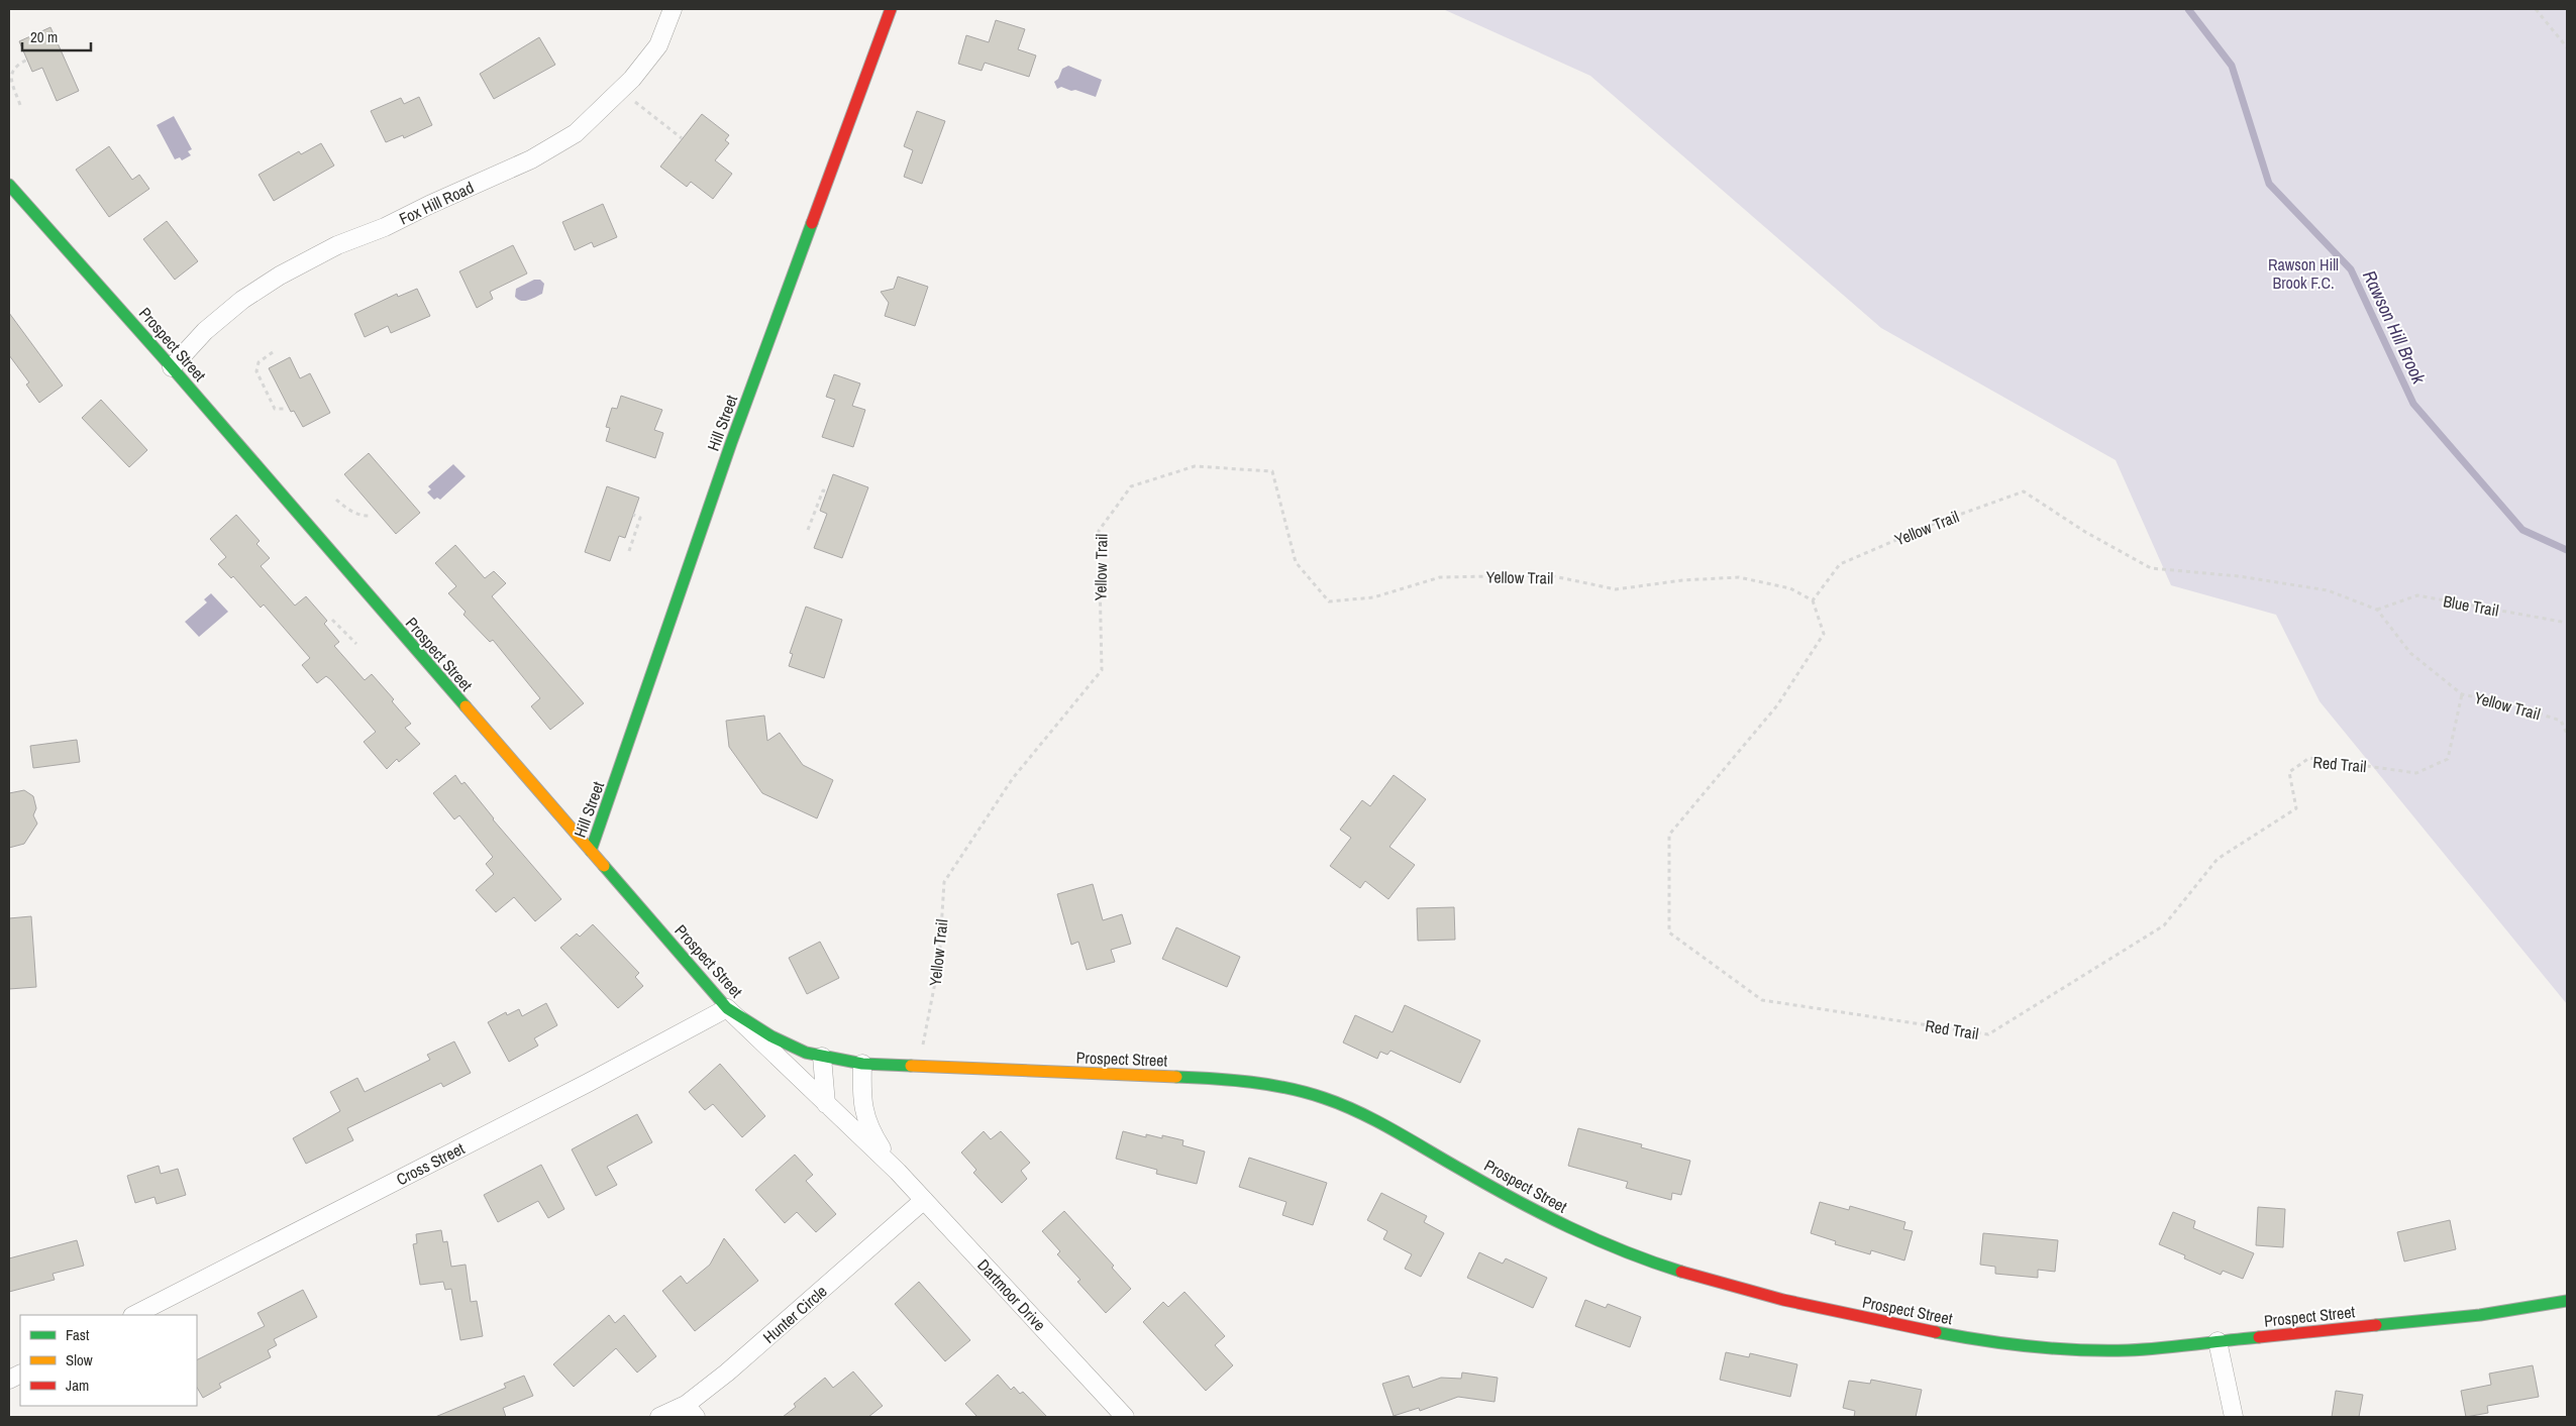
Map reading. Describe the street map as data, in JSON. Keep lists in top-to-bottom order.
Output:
{
  "streets": {
    "street": [
      "Fox Hill Road",
      "Prospect Street",
      "Hill Street",
      "Cross Street",
      "Dartmoor Drive",
      "Hunter Circle"
    ],
    "path": ["Yellow Trail", "Blue Trail", "Red Trail"]
  },
  "crossings": [
    ["Fox Hill Road", "Prospect Street"],
    ["Prospect Street", "Hill Street"],
    ["Prospect Street", "Yellow Trail"],
    ["Prospect Street", "Cross Street"],
    ["Prospect Street", "Dartmoor Drive"],
    ["Yellow Trail", "Blue Trail"],
    ["Yellow Trail", "Red Trail"],
    ["Cross Street", "Dartmoor Drive"],
    ["Dartmoor Drive", "Hunter Circle"]
  ],
  "water": ["Rawson Hill Brook"],
  "parks": ["Rawson Hill Brook F.C."],
  "legend": ["Fast", "Slow", "Jam"],
  "scale_bar": "20 m"
}
